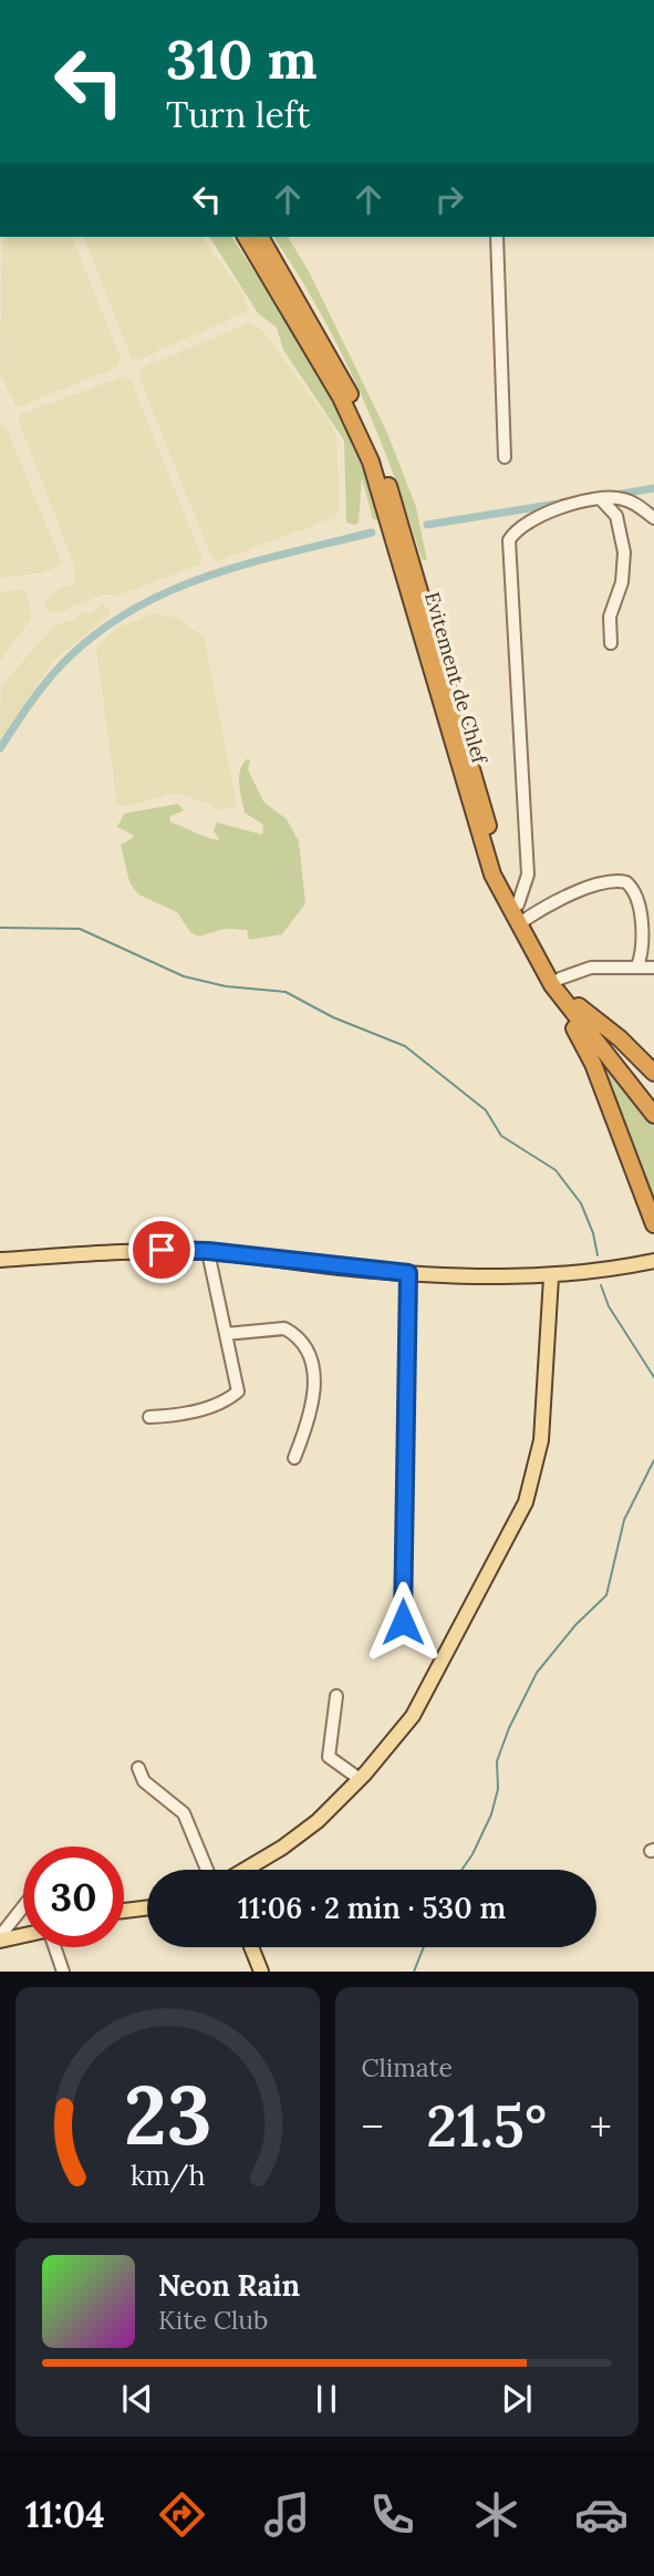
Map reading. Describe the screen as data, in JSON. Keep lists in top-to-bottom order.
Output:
{
  "streets": {
    "highway": ["Evitement de Chlef"]
  },
  "page": {
    "turn": ["310 m", "Turn left"],
    "limit": "30",
    "trip": "11:06 · 2 min · 530 m",
    "tile": "Climate",
    "heat": ["−", "21.5°", "+"],
    "song": ["Neon Rain", "Kite Club"],
    "tabs": "11:04",
    "gauge": ["23", "km/h"]
  }
}
